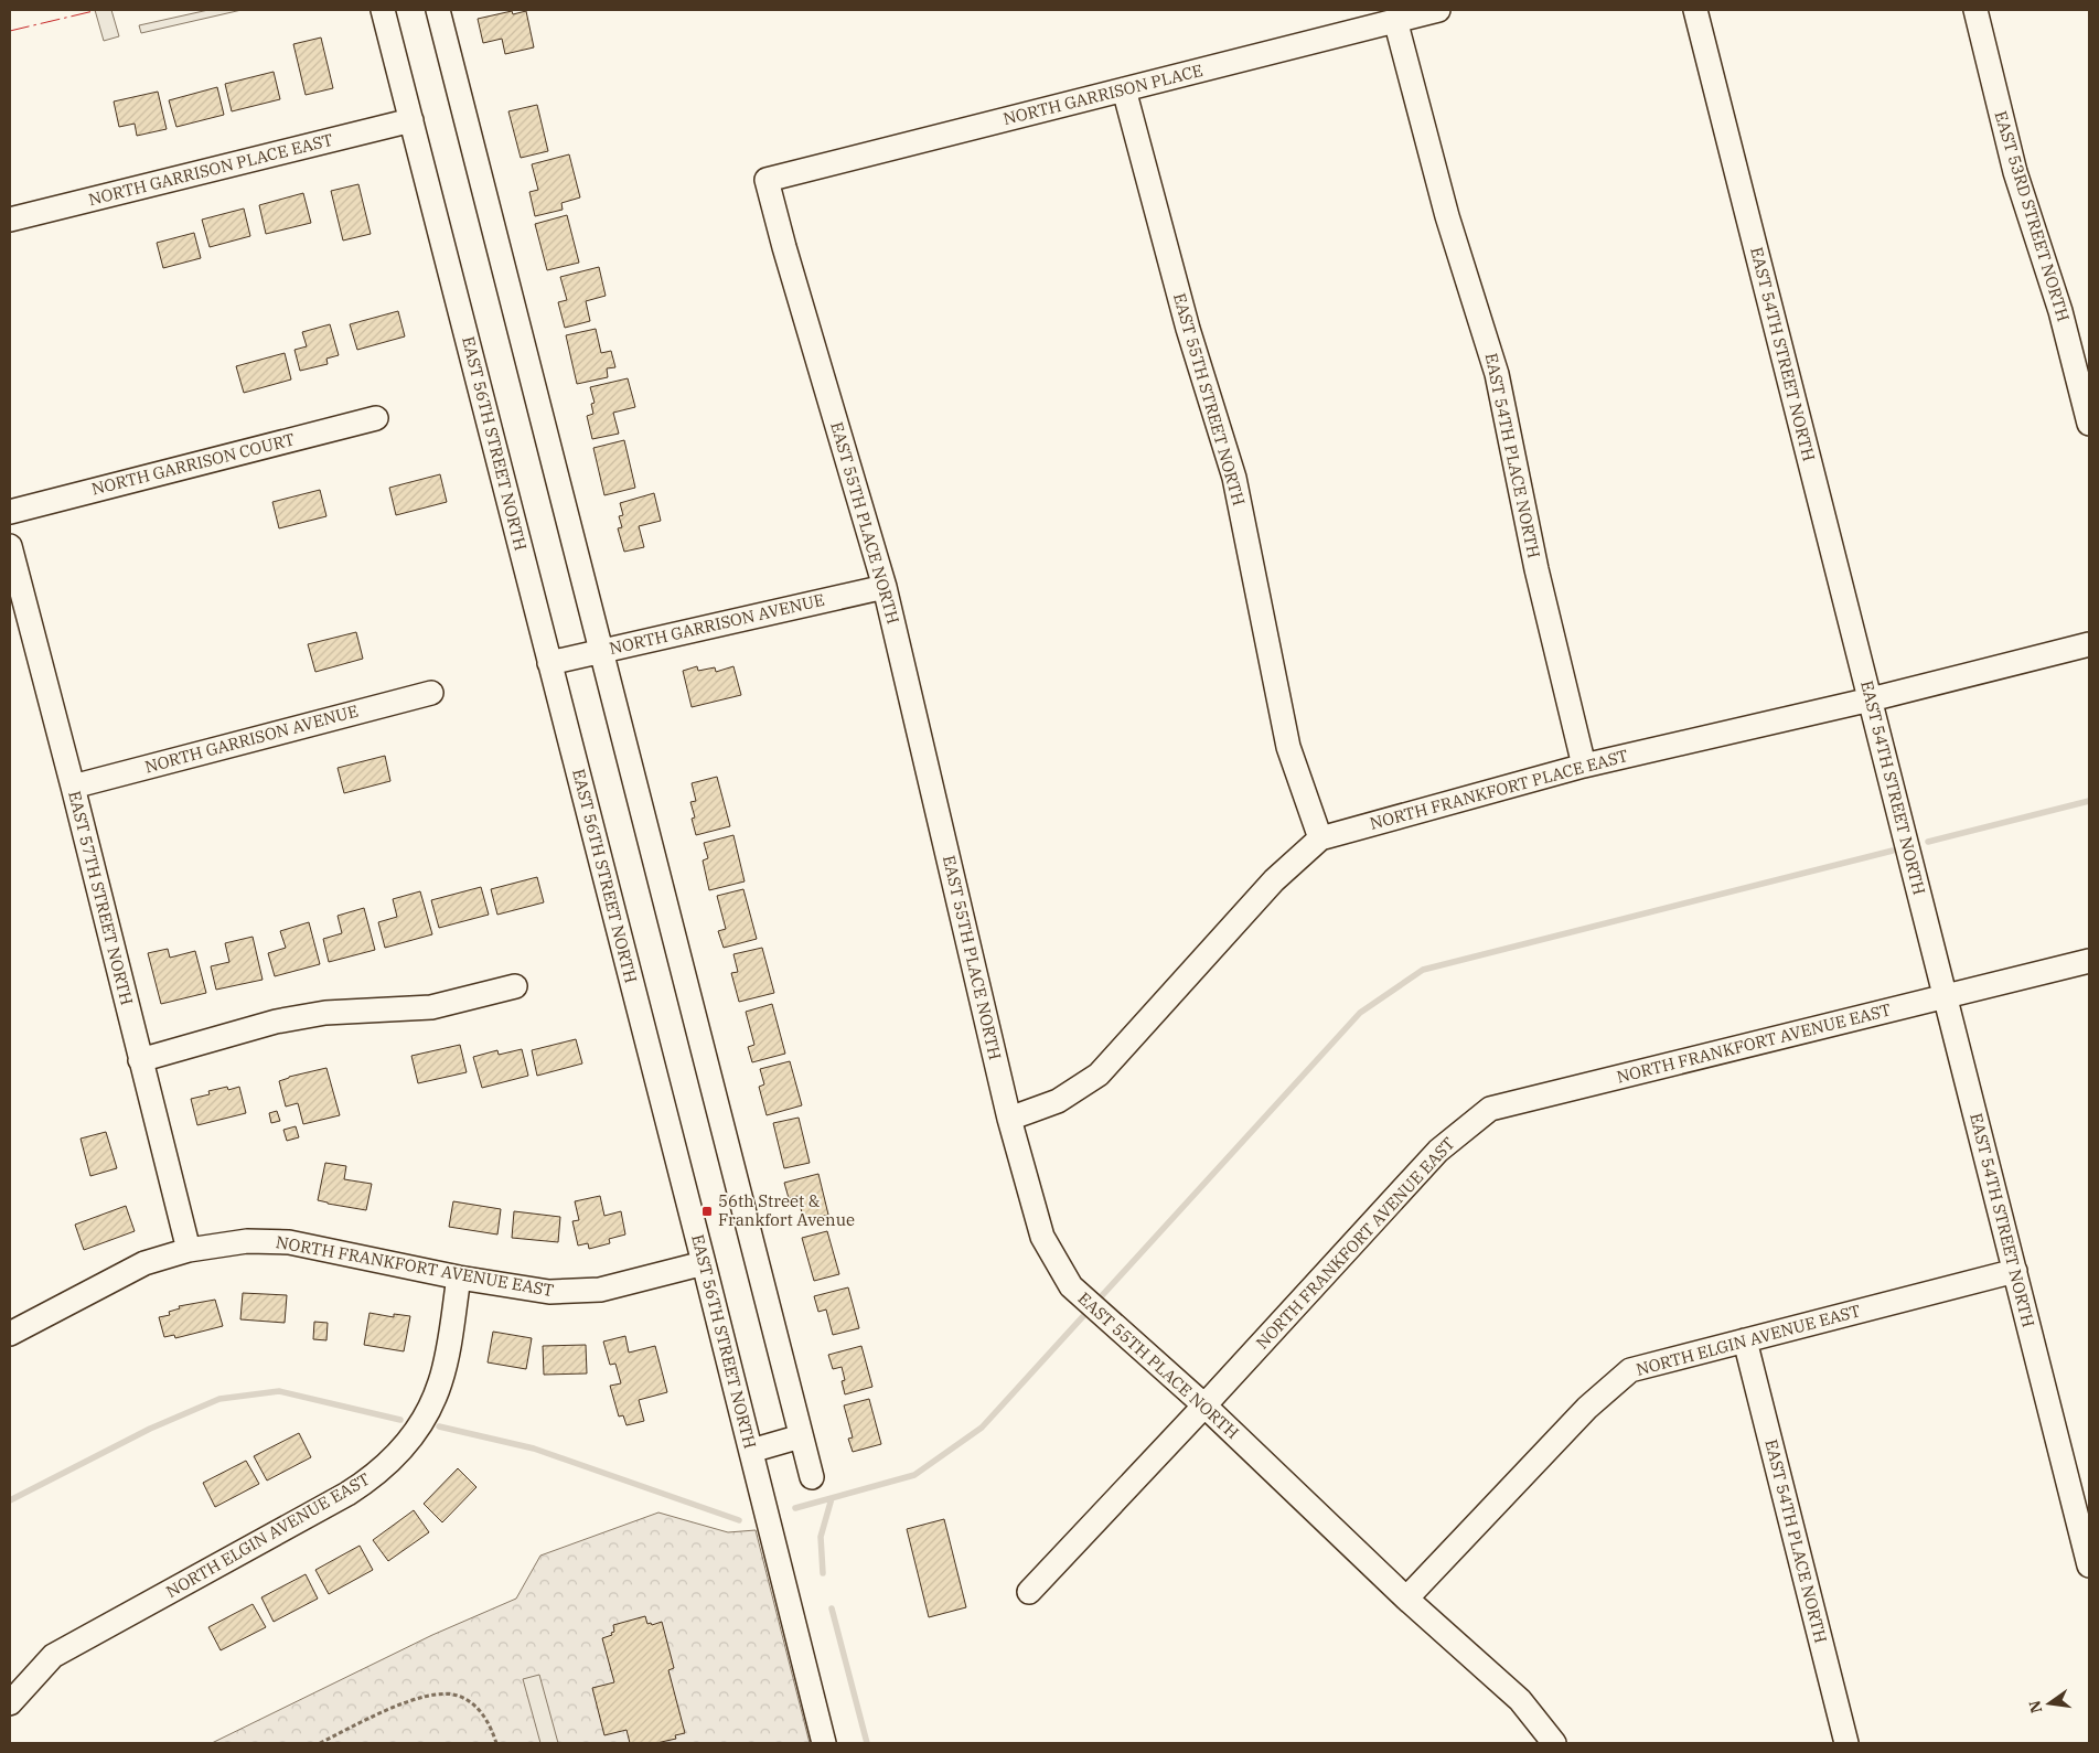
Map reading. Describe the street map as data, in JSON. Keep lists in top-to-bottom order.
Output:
{
  "streets": {
    "street": [
      "NORTH GARRISON PLACE",
      "NORTH GARRISON PLACE EAST",
      "EAST 53RD STREET NORTH",
      "EAST 54TH STREET NORTH",
      "EAST 55TH STREET NORTH",
      "EAST 56TH STREET NORTH",
      "EAST 54TH PLACE NORTH",
      "NORTH GARRISON COURT",
      "EAST 55TH PLACE NORTH",
      "NORTH GARRISON AVENUE",
      "NORTH FRANKFORT PLACE EAST",
      "EAST 57TH STREET NORTH",
      "NORTH FRANKFORT AVENUE EAST",
      "NORTH ELGIN AVENUE EAST"
    ]
  },
  "crossings": [
    ["NORTH GARRISON PLACE", "EAST 55TH STREET NORTH"],
    ["NORTH GARRISON PLACE", "EAST 54TH PLACE NORTH"],
    ["NORTH GARRISON PLACE", "EAST 55TH PLACE NORTH"],
    ["NORTH GARRISON PLACE EAST", "EAST 56TH STREET NORTH"],
    ["EAST 54TH STREET NORTH", "NORTH FRANKFORT PLACE EAST"],
    ["EAST 54TH STREET NORTH", "NORTH FRANKFORT AVENUE EAST"],
    ["EAST 54TH STREET NORTH", "NORTH ELGIN AVENUE EAST"],
    ["EAST 55TH STREET NORTH", "NORTH FRANKFORT PLACE EAST"],
    ["EAST 56TH STREET NORTH", "NORTH GARRISON AVENUE"],
    ["EAST 56TH STREET NORTH", "NORTH FRANKFORT AVENUE EAST"],
    ["EAST 54TH PLACE NORTH", "NORTH FRANKFORT PLACE EAST"],
    ["EAST 54TH PLACE NORTH", "NORTH ELGIN AVENUE EAST"],
    ["EAST 55TH PLACE NORTH", "NORTH GARRISON AVENUE"],
    ["EAST 55TH PLACE NORTH", "NORTH FRANKFORT PLACE EAST"],
    ["EAST 55TH PLACE NORTH", "NORTH FRANKFORT AVENUE EAST"],
    ["EAST 55TH PLACE NORTH", "NORTH ELGIN AVENUE EAST"],
    ["NORTH GARRISON AVENUE", "EAST 57TH STREET NORTH"],
    ["EAST 57TH STREET NORTH", "NORTH FRANKFORT AVENUE EAST"],
    ["NORTH FRANKFORT AVENUE EAST", "NORTH ELGIN AVENUE EAST"]
  ],
  "places": {
    "transit": ["56th Street & Frankfort Avenue"]
  },
  "north": "left"
}
